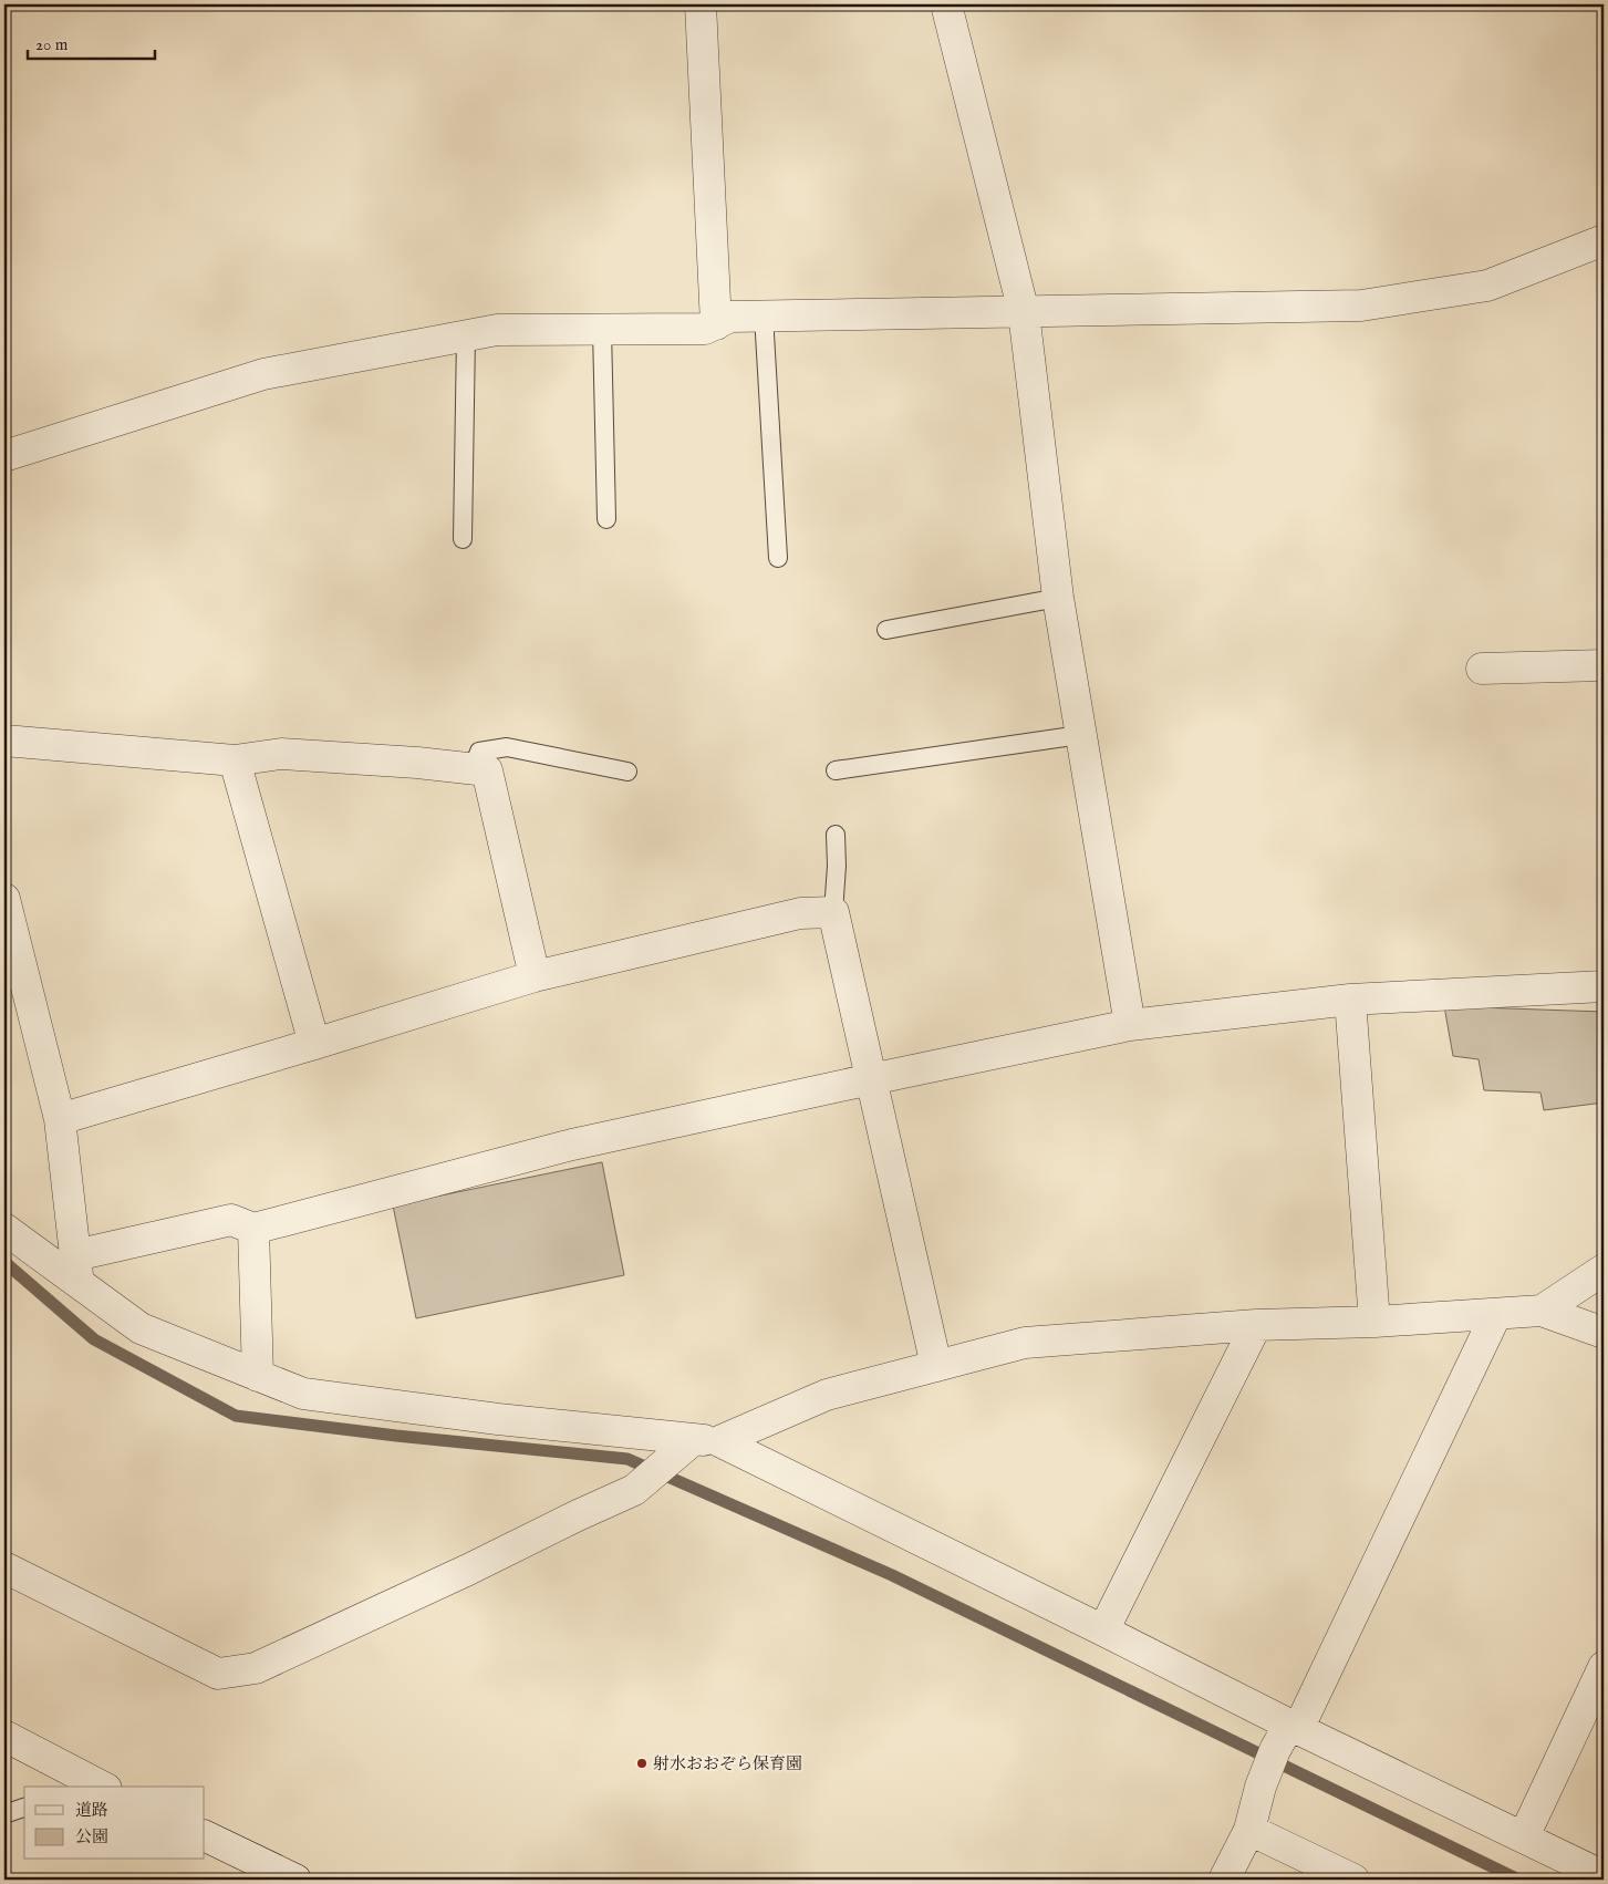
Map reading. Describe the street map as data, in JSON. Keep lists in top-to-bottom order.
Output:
{
  "places": ["射水おおぞら保育園"],
  "legend": ["道路", "公園"],
  "scale_bar": "20 m"
}
